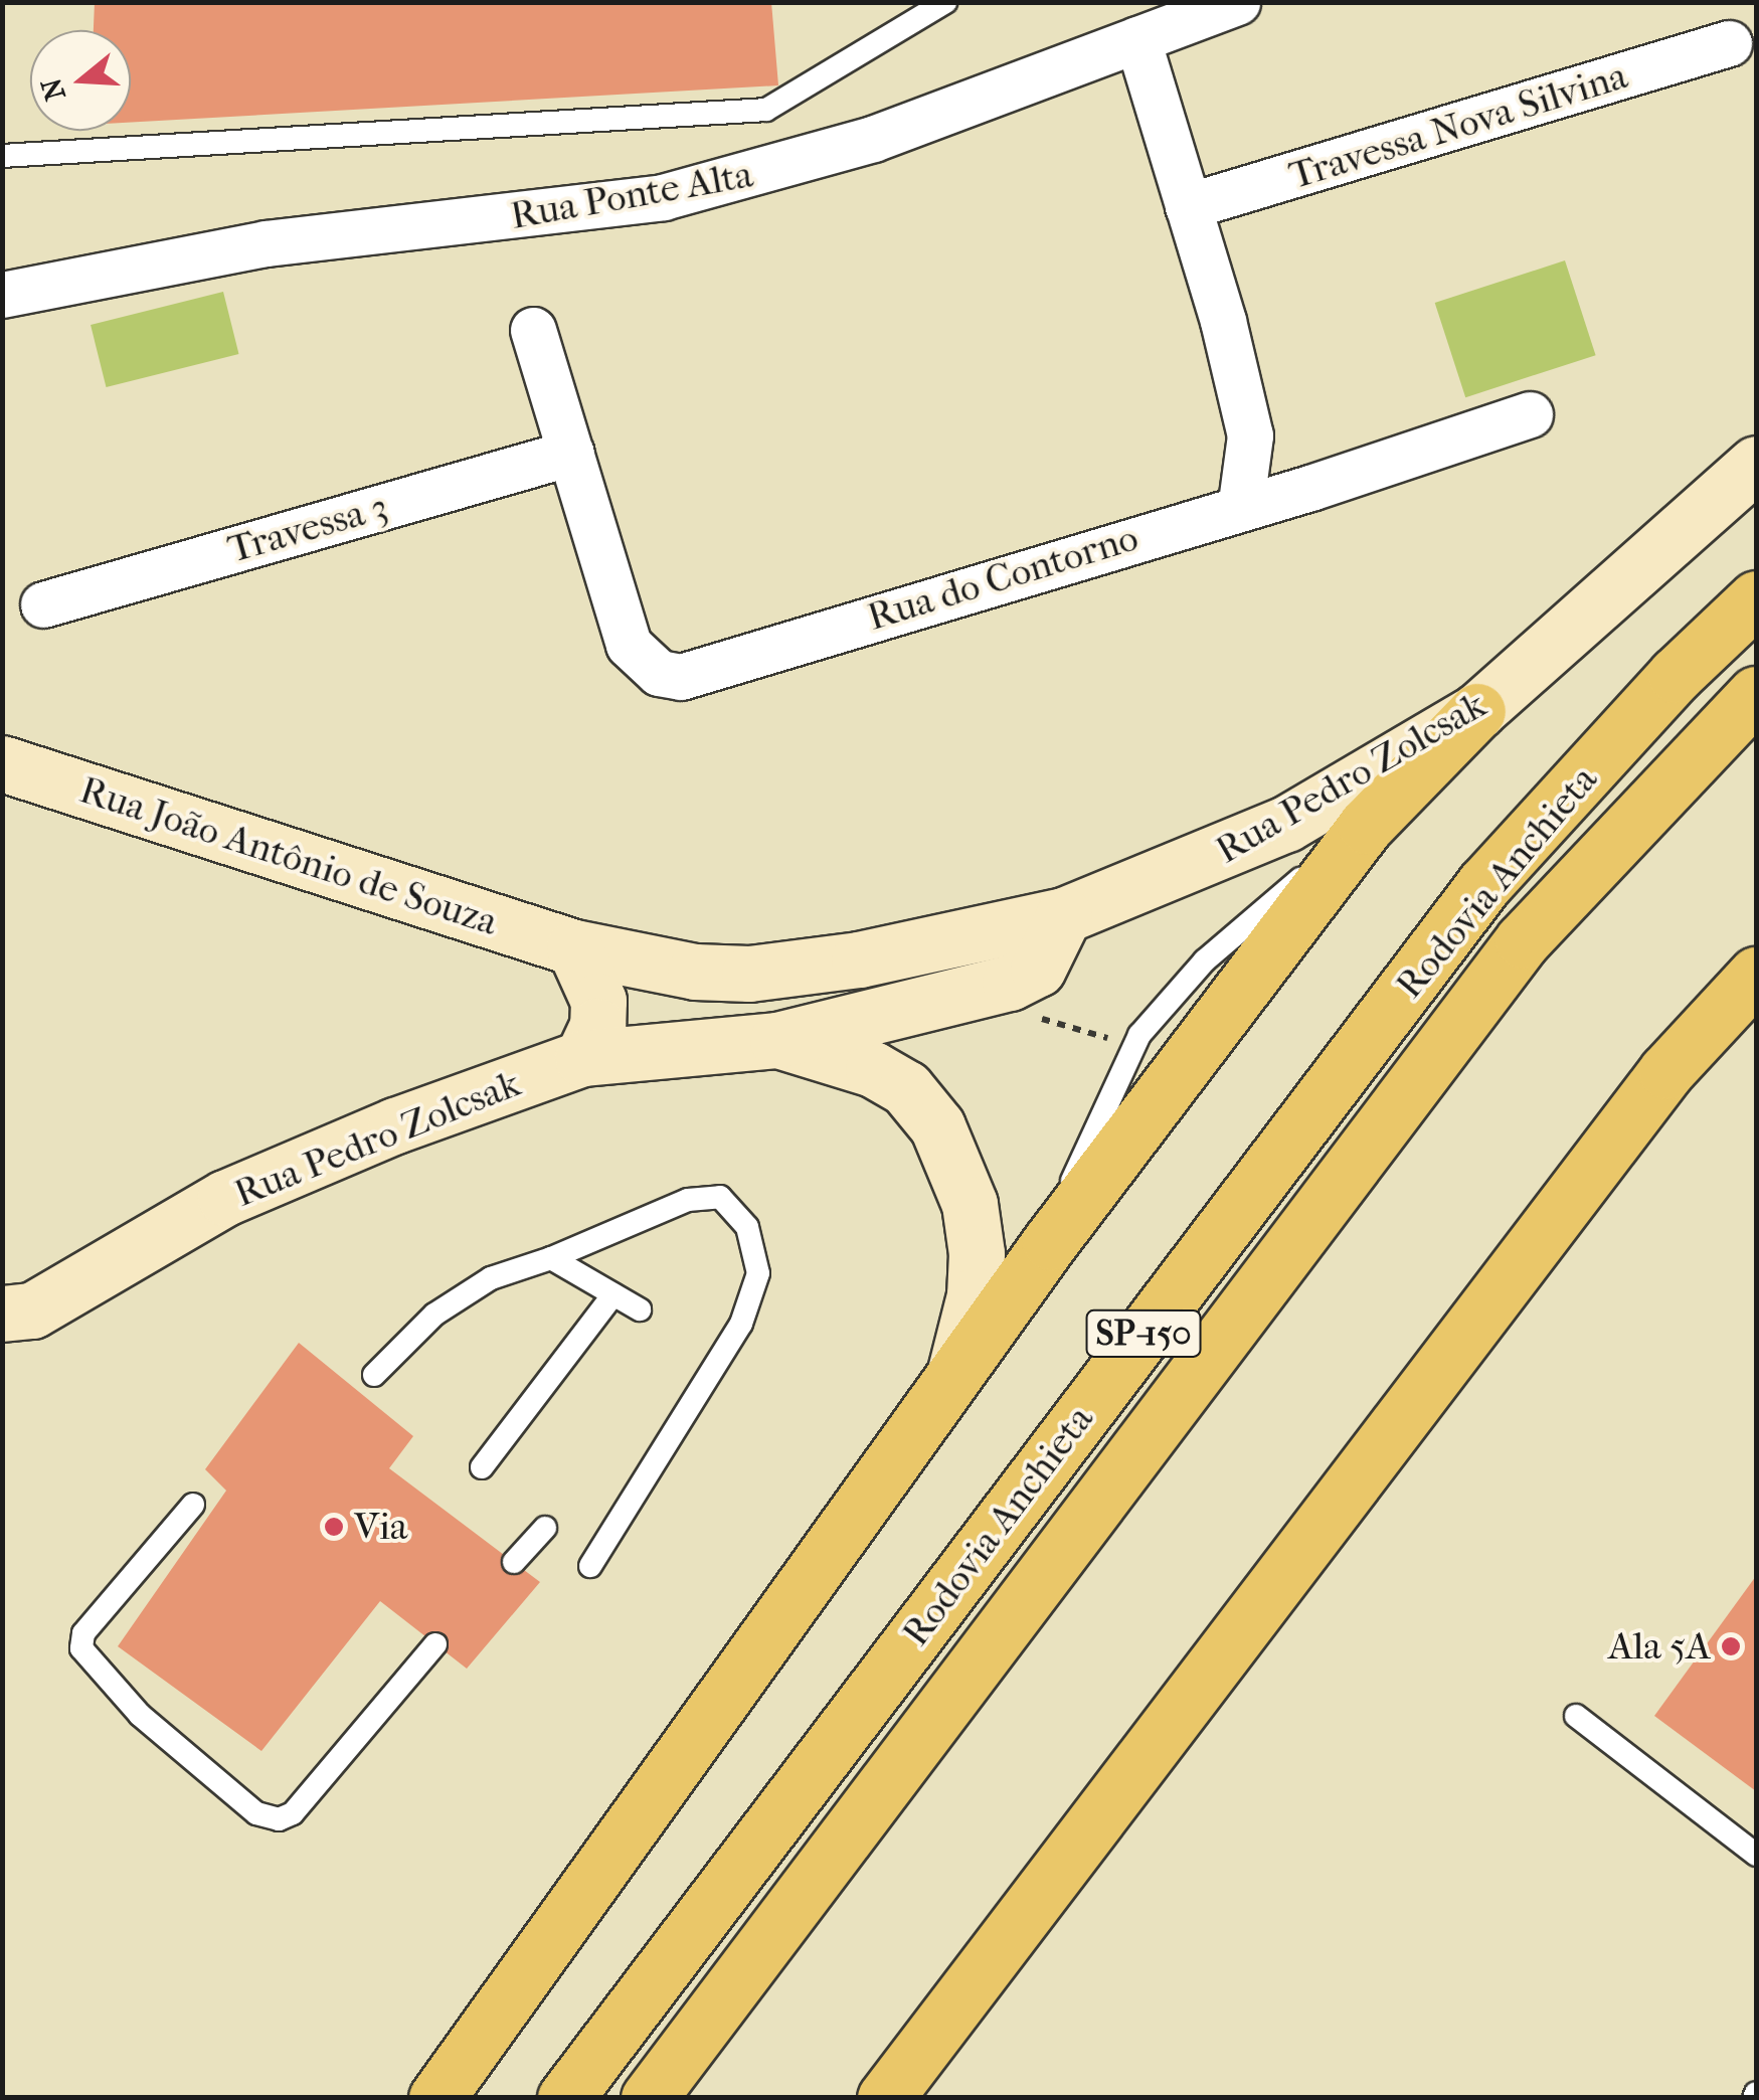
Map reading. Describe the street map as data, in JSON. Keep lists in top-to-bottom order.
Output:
{
  "streets": {
    "highway": ["Rodovia Anchieta", "SP-150"],
    "main road": ["Rua Pedro Zolcsak", "Rua João Antônio de Souza"],
    "street": [
      "Travessa Nova Silvina",
      "Rua Ponte Alta",
      "Travessa 3",
      "Rua do Contorno"
    ]
  },
  "crossings": [
    ["Travessa 3", "Rua do Contorno"],
    ["Rua Pedro Zolcsak", "Rua João Antônio de Souza"]
  ],
  "places": ["Via", "Ala 5A"],
  "north": "left"
}
